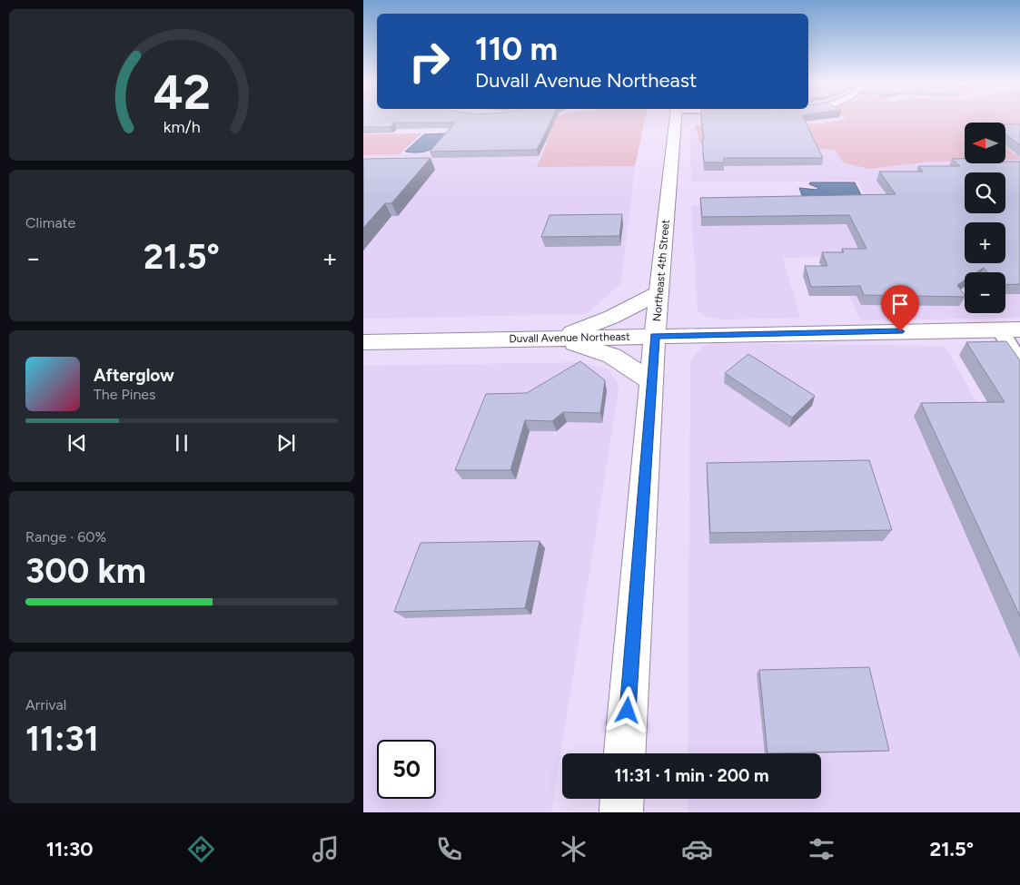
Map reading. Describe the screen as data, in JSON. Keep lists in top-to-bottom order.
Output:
{
  "streets": {
    "main road": ["Northeast 4th Street", "Duvall Avenue Northeast"]
  },
  "crossings": [
    ["Northeast 4th Street", "Duvall Avenue Northeast"]
  ],
  "north": "left",
  "page": {
    "turn": ["110 m", "Duvall Avenue Northeast"],
    "map_buttons": ["+", "−"],
    "tile": [
      "Climate",
      ["Range · 60%", "300 km"],
      ["Arrival", "11:31"]
    ],
    "heat": ["−", "21.5°", "+"],
    "song": ["Afterglow", "The Pines"],
    "limit": "50",
    "trip": "11:31 · 1 min · 200 m",
    "tabs": ["11:30", "21.5°"],
    "gauge": ["42", "km/h"]
  }
}
